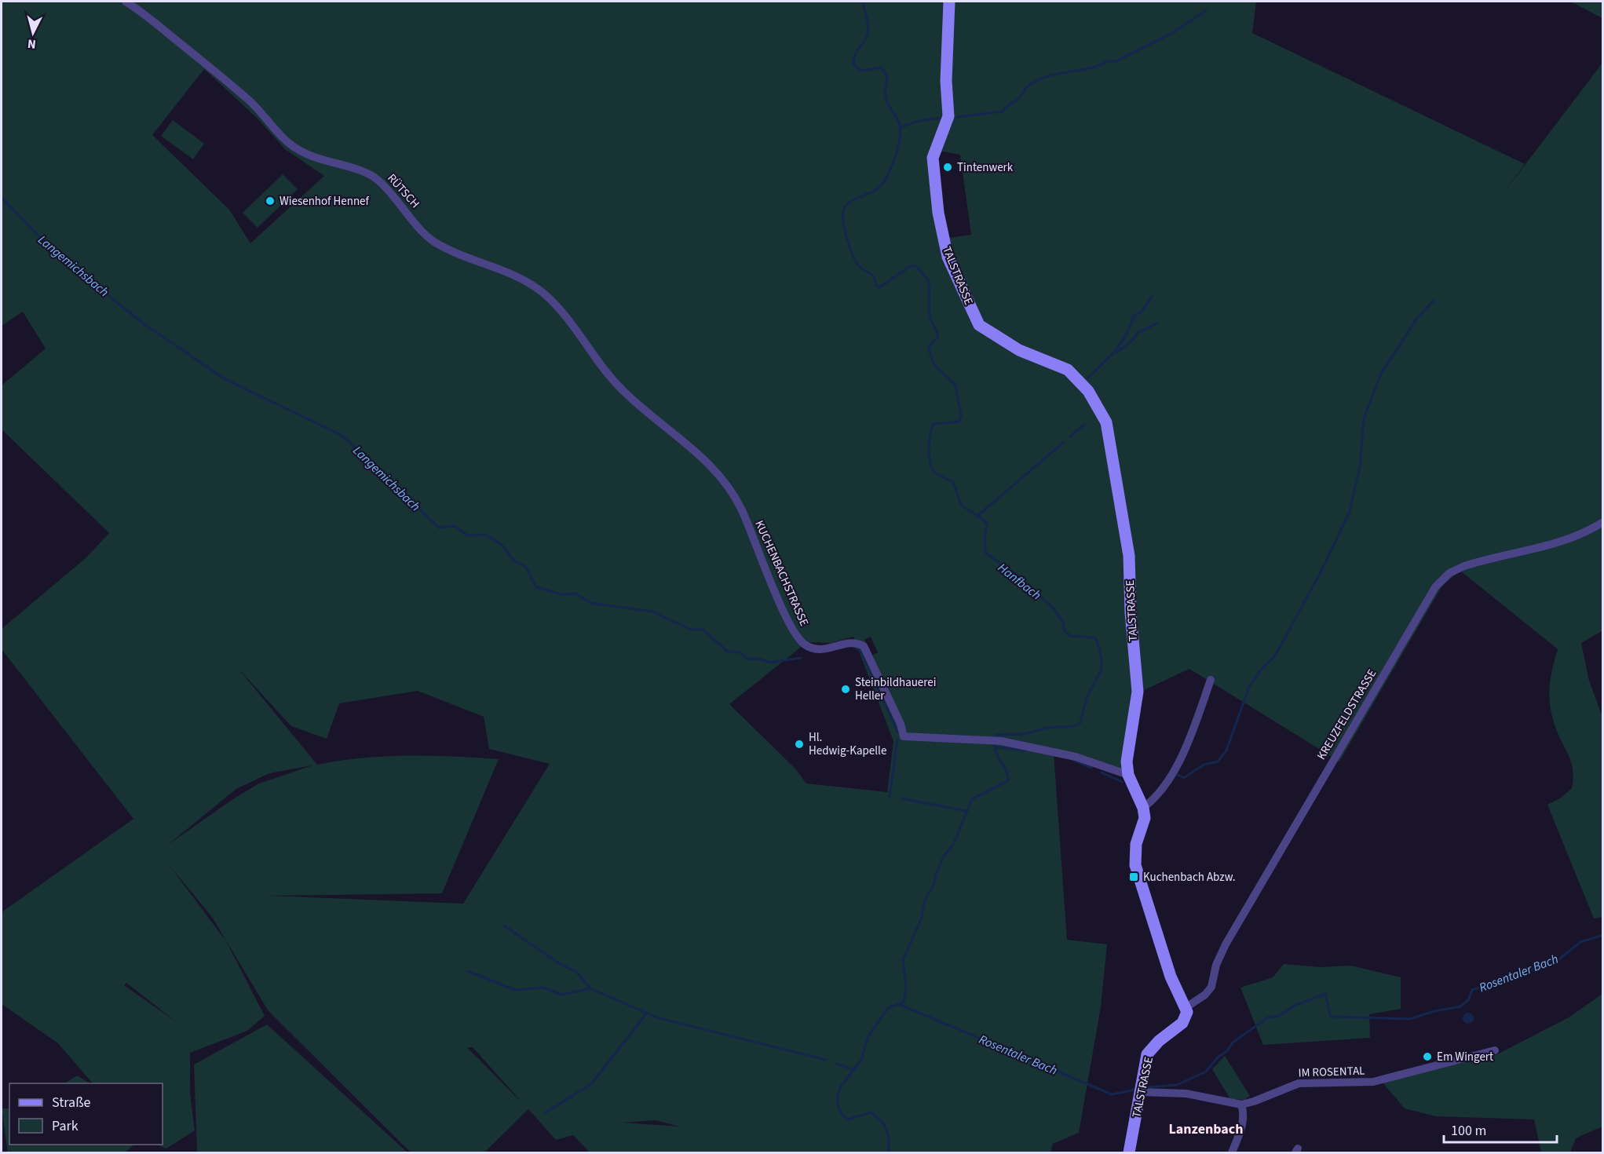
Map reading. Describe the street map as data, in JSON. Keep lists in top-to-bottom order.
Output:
{
  "streets": {
    "main road": ["TALSTRASSE"],
    "street": [
      "RÜTSCH",
      "KUCHENBACHSTRASSE",
      "KREUZFELDSTRASSE",
      "IM ROSENTAL"
    ]
  },
  "crossings": [
    ["RÜTSCH", "KUCHENBACHSTRASSE"],
    ["TALSTRASSE", "KUCHENBACHSTRASSE"],
    ["TALSTRASSE", "KREUZFELDSTRASSE"],
    ["TALSTRASSE", "IM ROSENTAL"]
  ],
  "districts": ["Lanzenbach"],
  "water": ["Langemichsbach", "Hanfbach", "Rosentaler Bach"],
  "places": {
    "other": [
      "Tintenwerk",
      "Wiesenhof Hennef",
      "Steinbildhauerei Heller",
      "Hl. Hedwig-Kapelle",
      "Em Wingert"
    ],
    "transit": ["Kuchenbach Abzw."]
  },
  "legend": ["Straße", "Park"],
  "scale_bar": "100 m",
  "north": "bottom"
}
